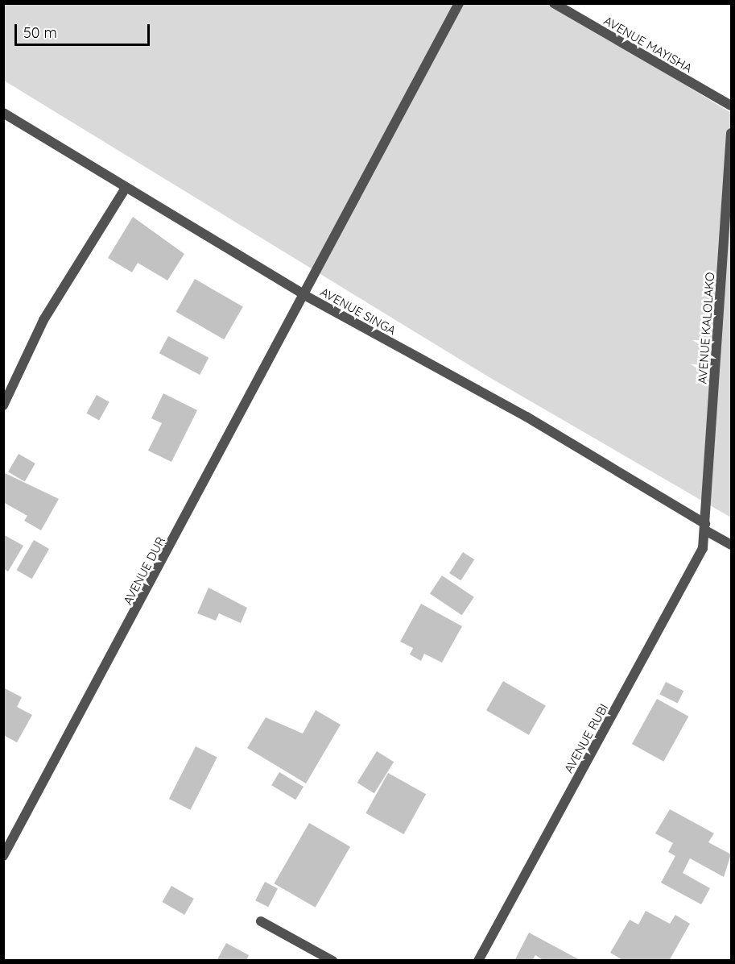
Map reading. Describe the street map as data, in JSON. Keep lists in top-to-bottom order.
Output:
{
  "streets": {
    "street": [
      "AVENUE MAYISHA",
      "AVENUE SINGA",
      "AVENUE KALOLAKO",
      "AVENUE DUR",
      "AVENUE RUBI"
    ]
  },
  "crossings": [
    ["AVENUE SINGA", "AVENUE KALOLAKO"],
    ["AVENUE SINGA", "AVENUE DUR"],
    ["AVENUE SINGA", "AVENUE RUBI"],
    ["AVENUE KALOLAKO", "AVENUE RUBI"]
  ],
  "scale_bar": "50 m"
}
